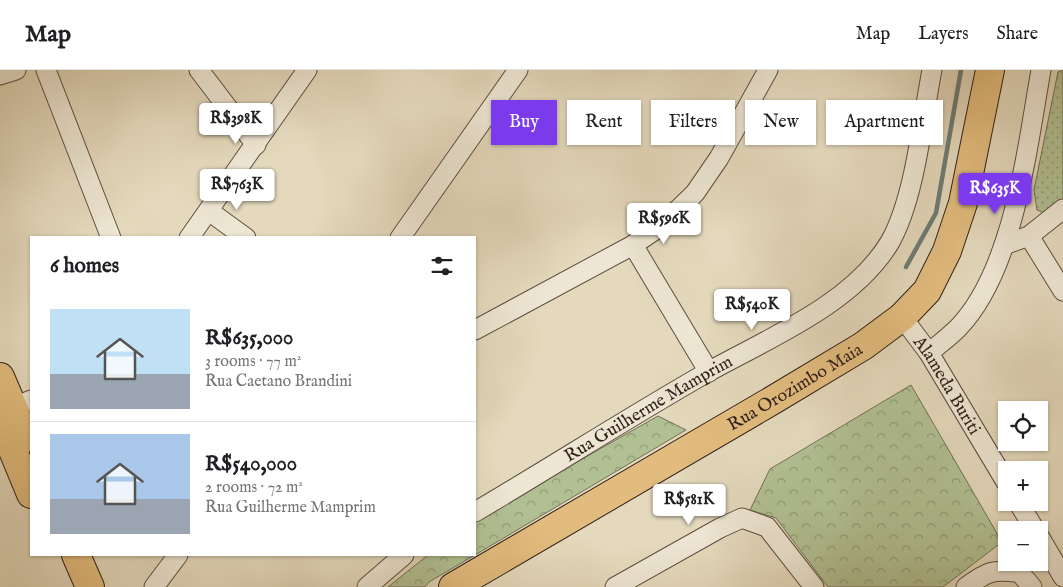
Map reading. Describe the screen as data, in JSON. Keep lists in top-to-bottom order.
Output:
{
  "streets": {
    "main road": ["Rua Orozimbo Maia"],
    "street": ["Alameda Buriti", "Rua Guilherme Mamprim"]
  },
  "crossings": [
    ["Alameda Buriti", "Rua Orozimbo Maia"]
  ],
  "page": {
    "header": "Map",
    "nav": ["Map", "Layers", "Share"],
    "chip": [
      "Buy",
      "Rent",
      "Filters",
      "New",
      "Apartment"
    ],
    "price": [
      "R$398K",
      "R$763K",
      "R$635K",
      "R$596K",
      "R$540K",
      "R$581K"
    ],
    "heading": "6 homes",
    "list": [
      {
        "name": "R$635,000",
        "note": "3 rooms · 77 m² · Rua Caetano Brandini"
      },
      {
        "name": "R$540,000",
        "note": "2 rooms · 72 m² · Rua Guilherme Mamprim"
      }
    ],
    "map_buttons": ["+", "−"]
  }
}
